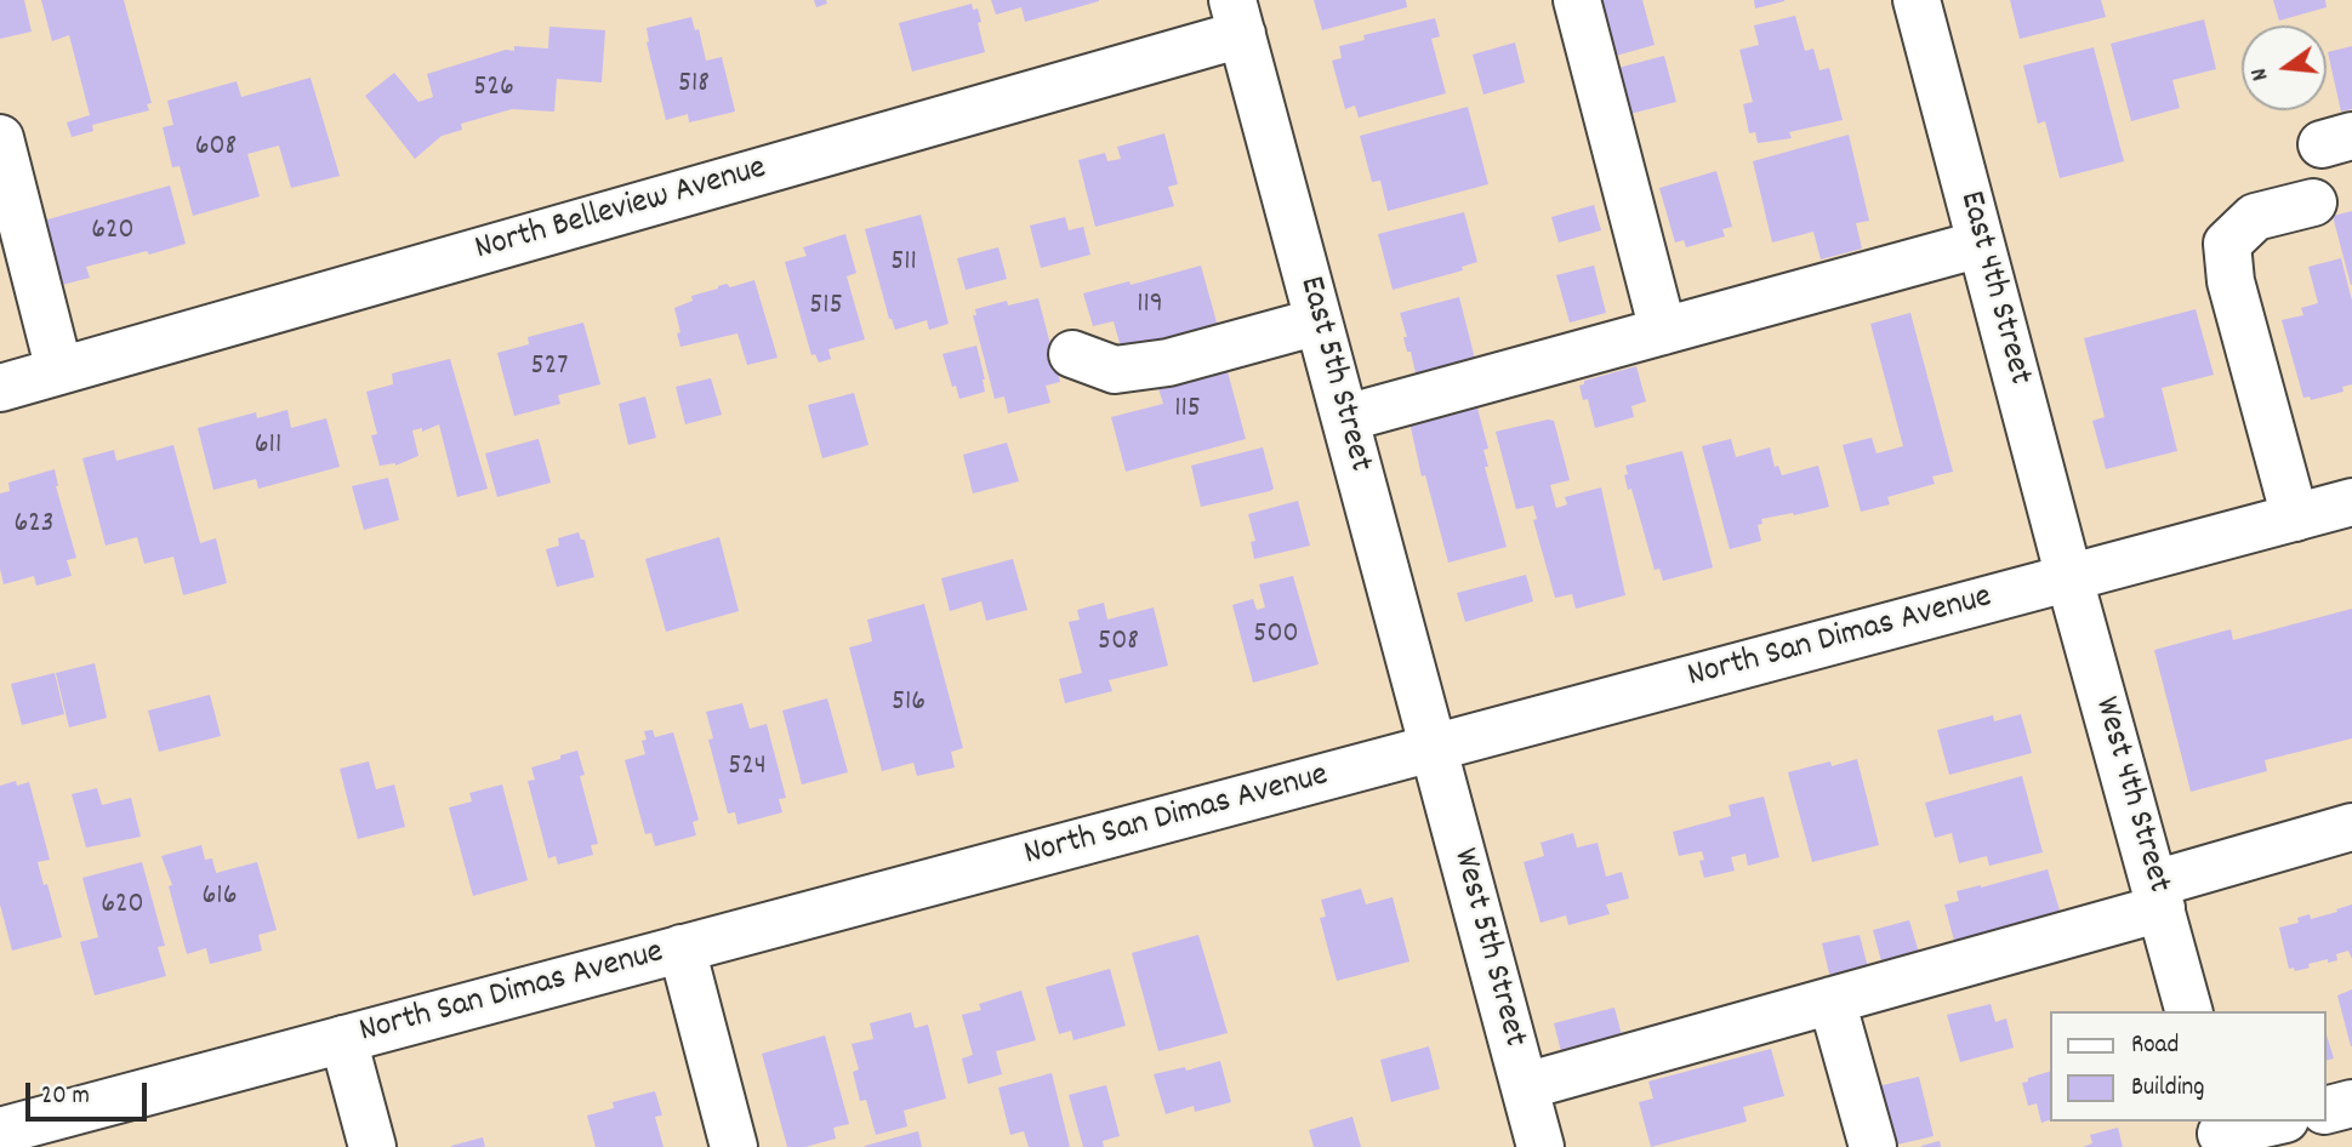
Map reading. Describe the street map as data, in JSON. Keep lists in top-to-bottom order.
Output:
{
  "streets": {
    "street": [
      "North Belleview Avenue",
      "East 4th Street",
      "East 5th Street",
      "North San Dimas Avenue",
      "West 4th Street",
      "West 5th Street"
    ]
  },
  "crossings": [
    ["North Belleview Avenue", "East 5th Street"],
    ["East 4th Street", "North San Dimas Avenue"],
    ["East 4th Street", "West 4th Street"],
    ["East 5th Street", "North San Dimas Avenue"],
    ["East 5th Street", "West 5th Street"],
    ["North San Dimas Avenue", "West 4th Street"],
    ["North San Dimas Avenue", "West 5th Street"]
  ],
  "house_numbers": [
    "518",
    "526",
    "608",
    "620",
    "511",
    "119",
    "515",
    "527",
    "115",
    "611",
    "623",
    "500",
    "508",
    "516",
    "524",
    "616",
    "620"
  ],
  "legend": ["Road", "Building"],
  "scale_bar": "20 m",
  "north": "left"
}
